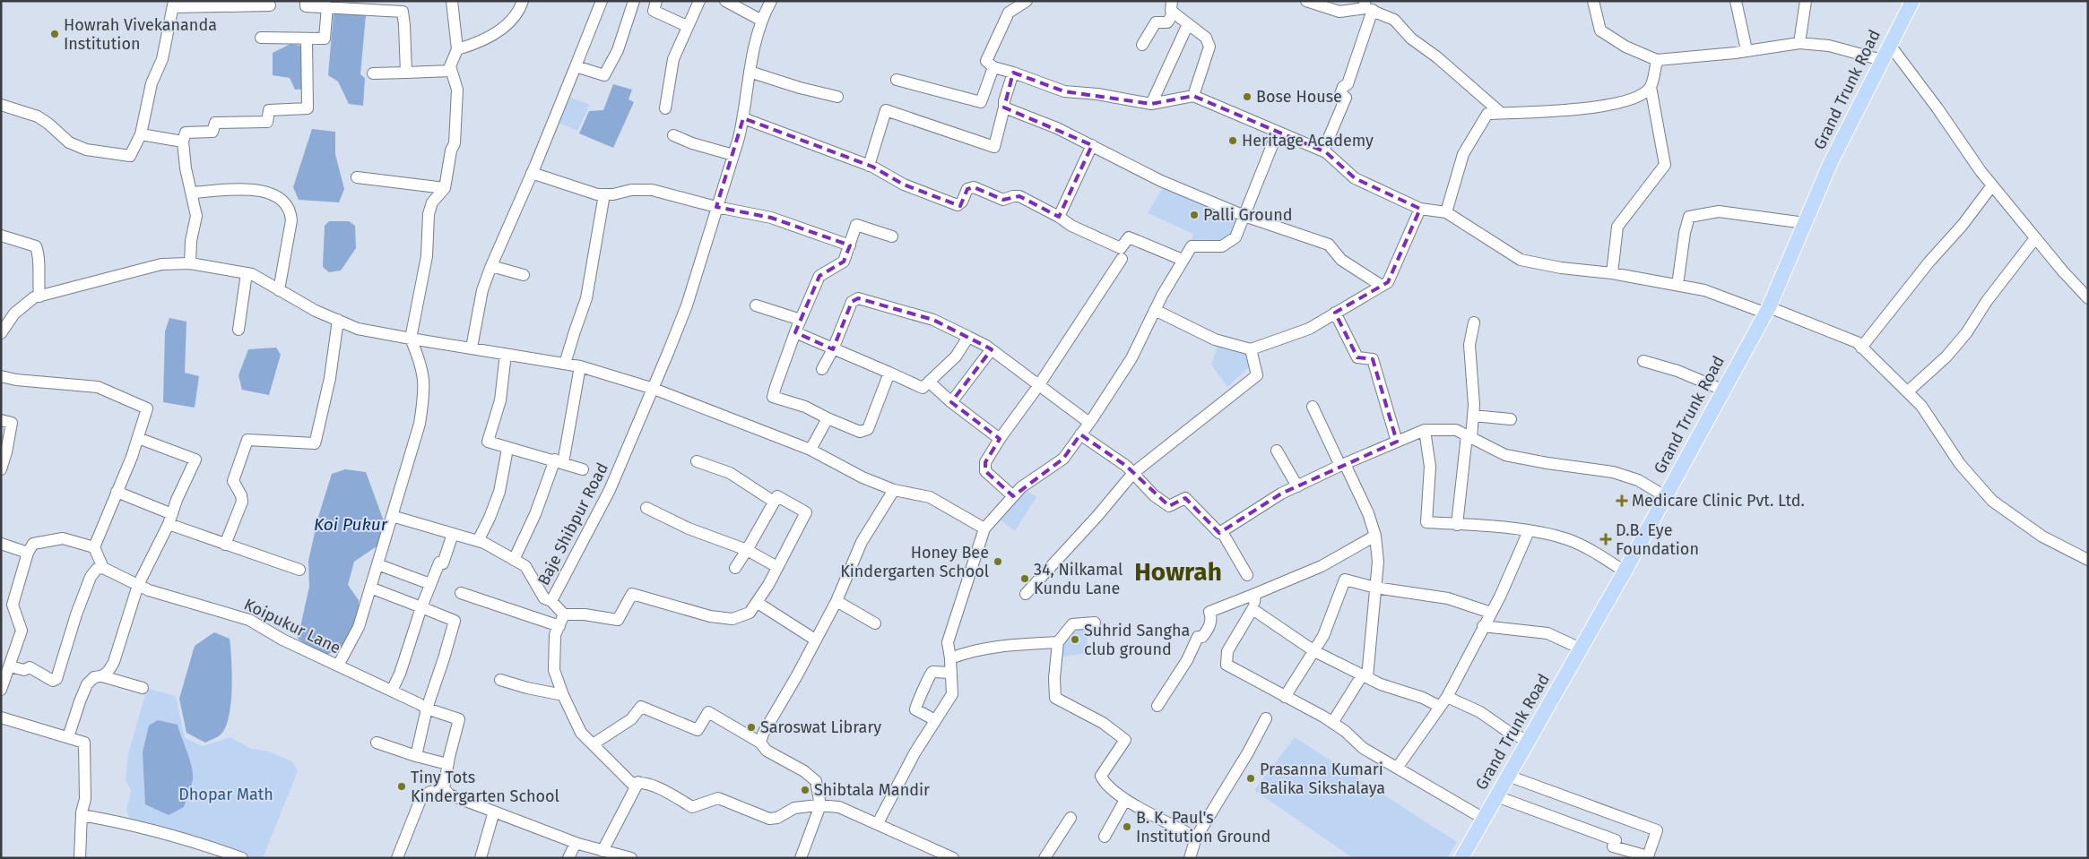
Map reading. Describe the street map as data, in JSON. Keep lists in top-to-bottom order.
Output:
{
  "streets": {
    "main road": ["Grand Trunk Road"],
    "street": ["Baje Shibpur Road", "Koipukur Lane"]
  },
  "districts": ["Howrah"],
  "water": ["Koi Pukur"],
  "parks": ["Dhopar Math"],
  "places": {
    "other": [
      "Howrah Vivekananda Institution",
      "Bose House",
      "Heritage Academy",
      "Palli Ground",
      "Honey Bee Kindergarten School",
      "34, Nilkamal Kundu Lane",
      "Suhrid Sangha club ground",
      "Saroswat Library",
      "Prasanna Kumari Balika Sikshalaya",
      "Tiny Tots Kindergarten School",
      "Shibtala Mandir",
      "B. K. Paul's Institution Ground"
    ],
    "health": ["Medicare Clinic Pvt. Ltd.", "D.B. Eye Foundation"]
  }
}
